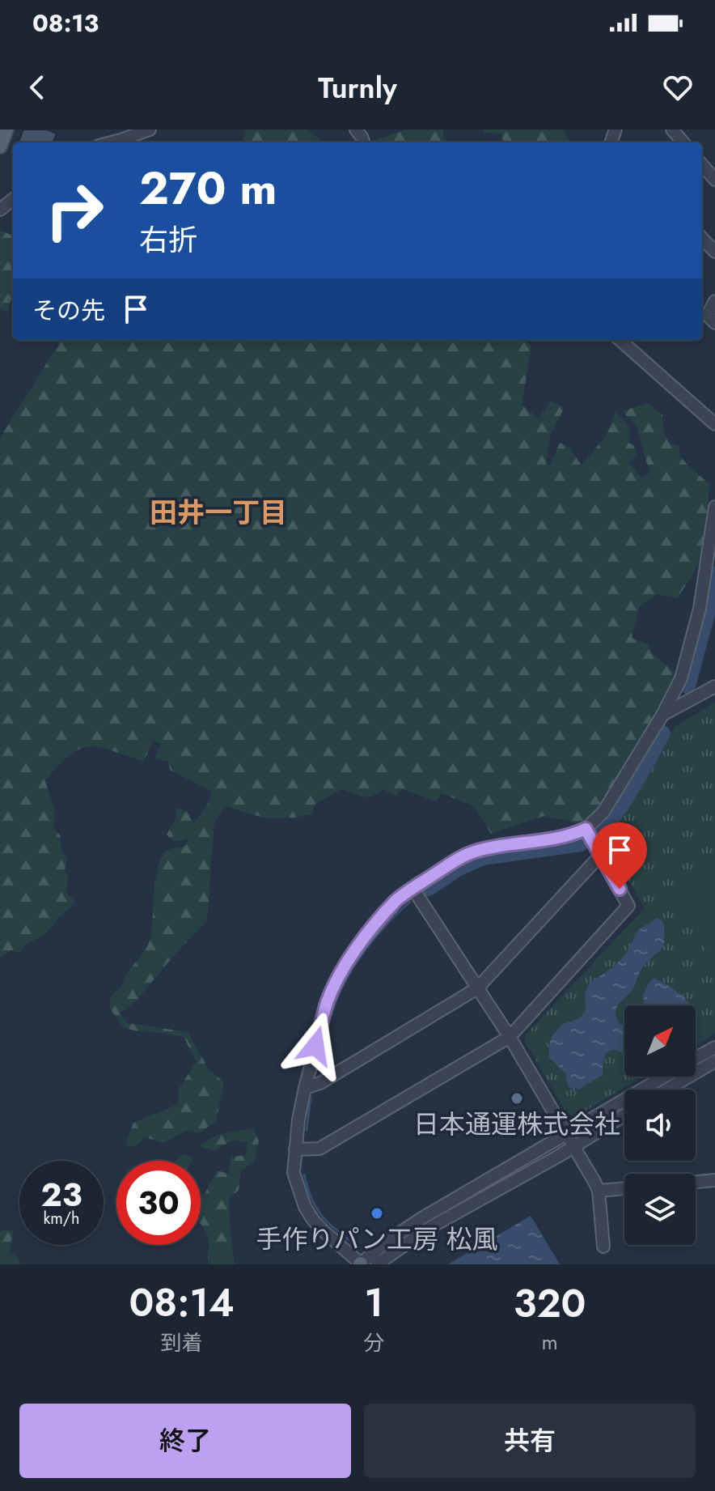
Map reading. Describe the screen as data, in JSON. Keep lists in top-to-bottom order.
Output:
{
  "districts": ["田井一丁目"],
  "places": ["日本通運株式会社", "手作りパン工房 松風"],
  "north": "top right",
  "page": {
    "status": "08:13",
    "header": "Turnly",
    "turn": ["270 m", "右折"],
    "then": "その先",
    "speed": "23 km/h",
    "limit": "30",
    "eta": [
      "08:14",
      "到着",
      "1",
      "分",
      "320",
      "m"
    ],
    "buttons": ["終了", "共有"]
  }
}
